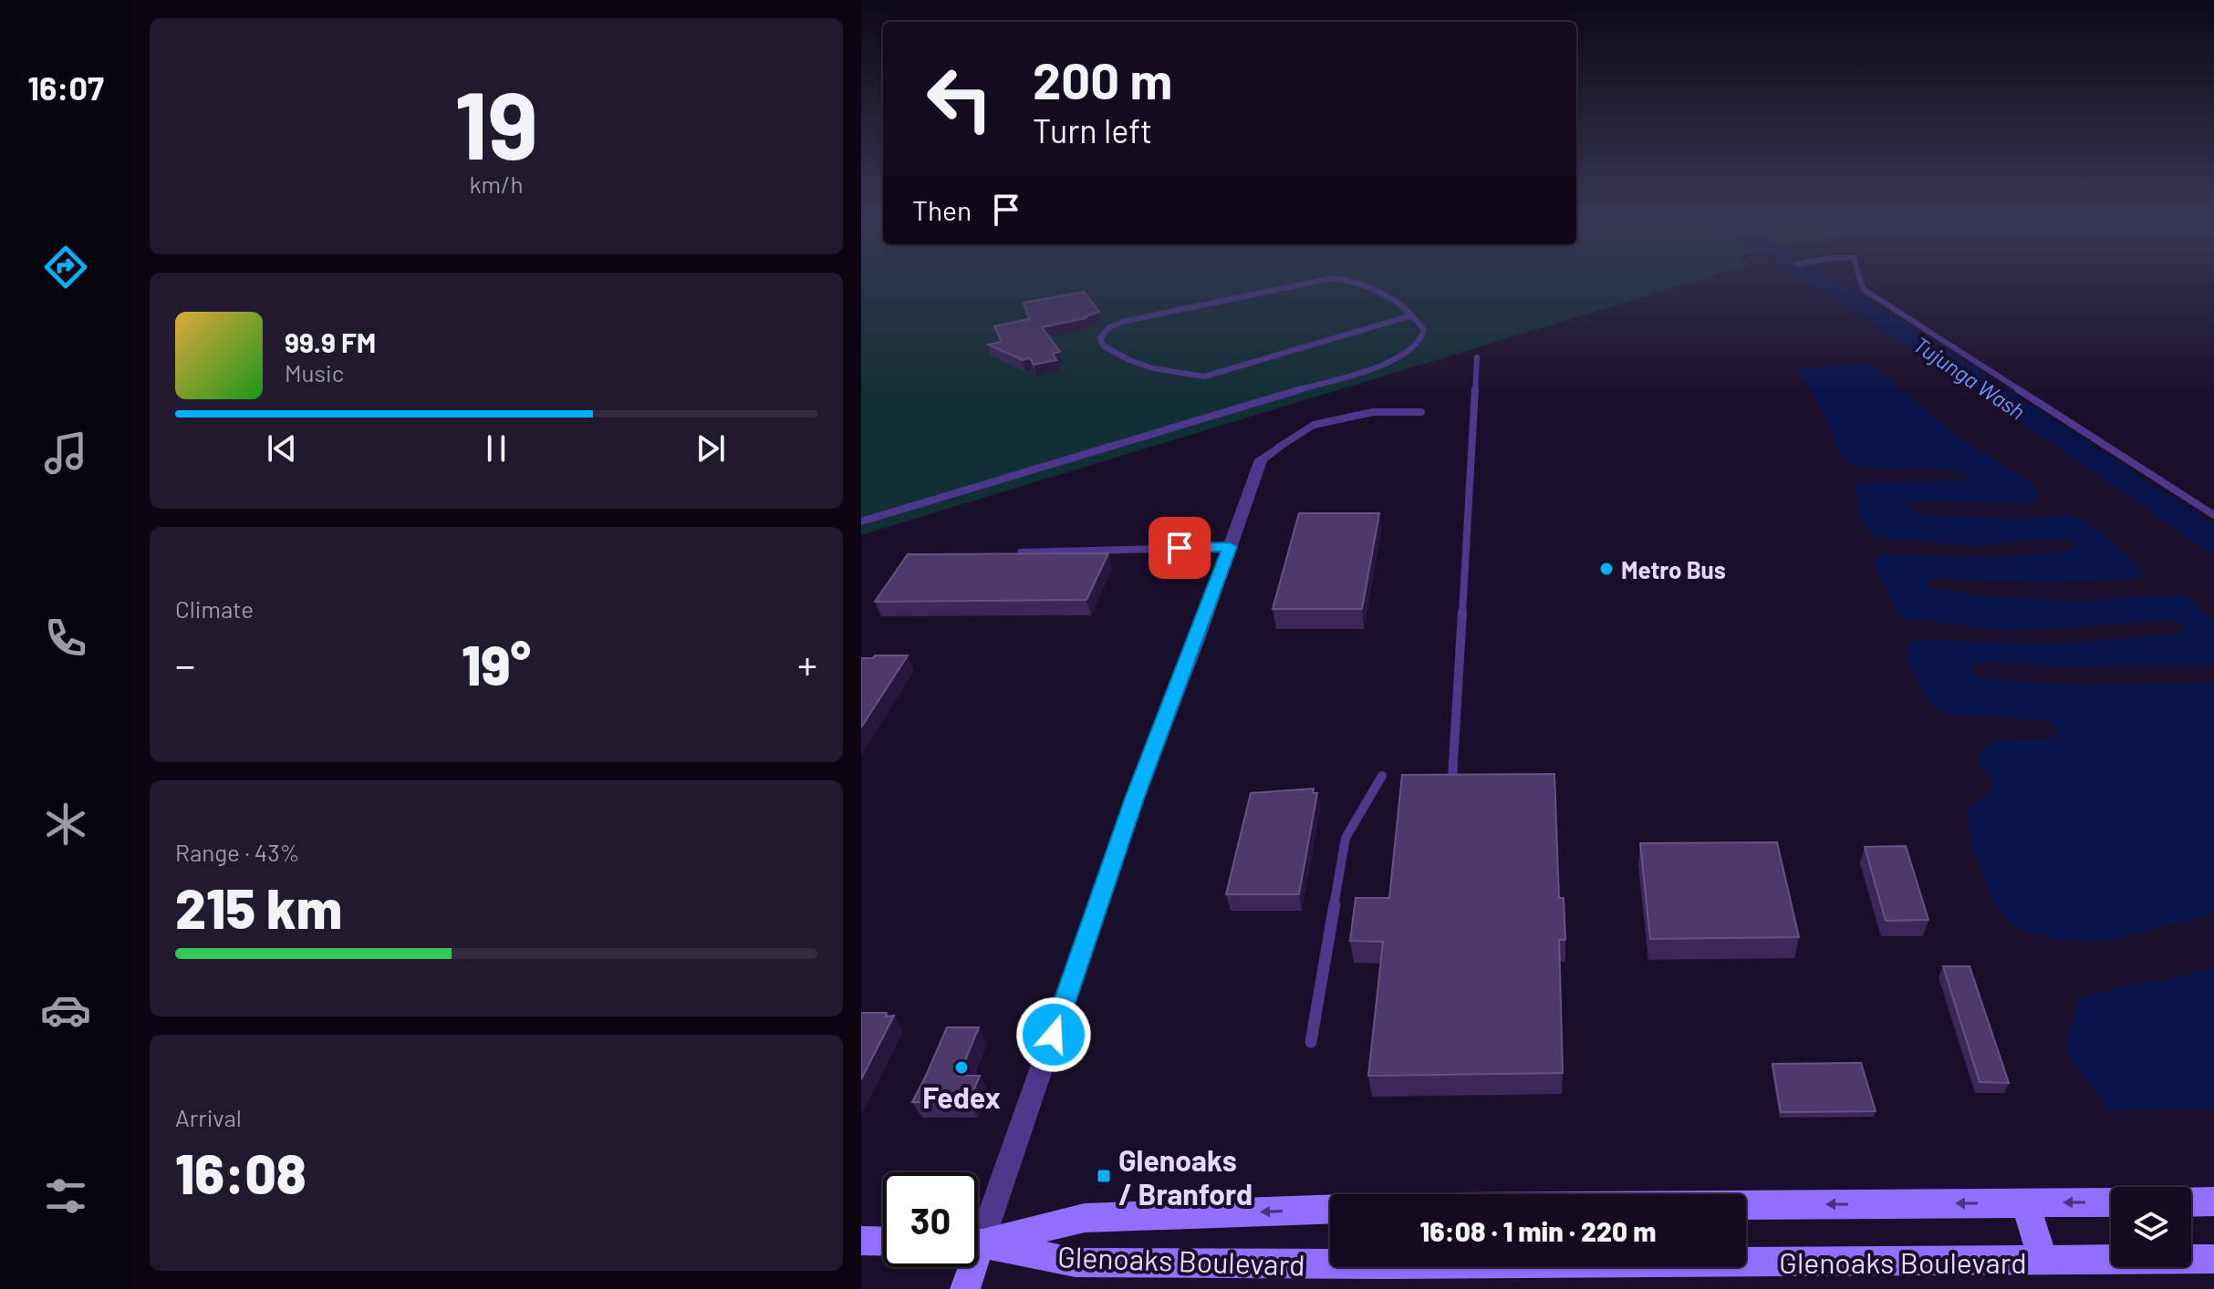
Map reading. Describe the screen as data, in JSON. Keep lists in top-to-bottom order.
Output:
{
  "streets": {
    "main road": ["Glenoaks Boulevard"]
  },
  "water": ["Tujunga Wash"],
  "places": {
    "other": ["Metro Bus", "Fedex"],
    "transit": ["Glenoaks / Branford"]
  },
  "page": {
    "tabs": "16:07",
    "tile": [
      ["19", "km/h"],
      "Climate",
      ["Range · 43%", "215 km"],
      ["Arrival", "16:08"]
    ],
    "turn": ["200 m", "Turn left"],
    "then": "Then",
    "song": ["99.9 FM", "Music"],
    "heat": ["−", "19°", "+"],
    "limit": "30",
    "trip": "16:08 · 1 min · 220 m"
  }
}
